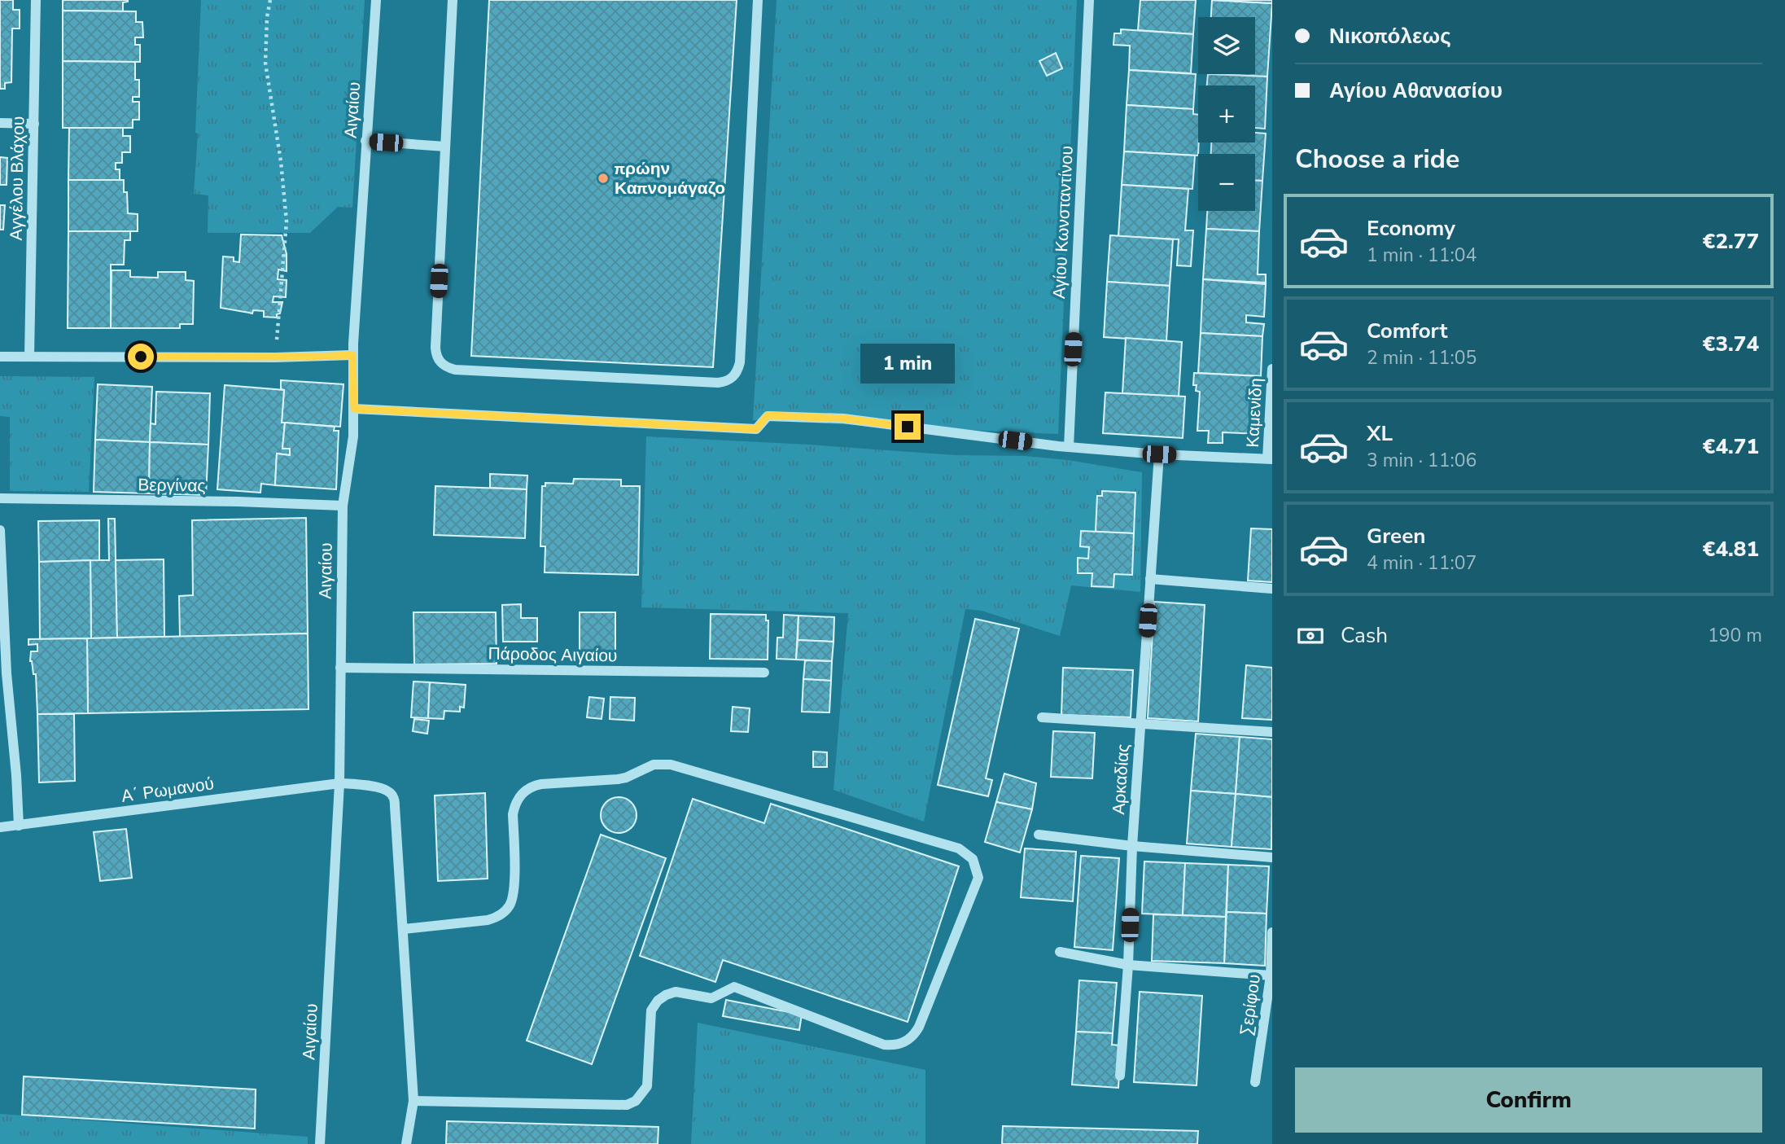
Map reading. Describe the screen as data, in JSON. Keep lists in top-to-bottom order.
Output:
{
  "streets": {
    "street": [
      "Αιγαίου",
      "Αγγέλου Βλάχου",
      "Αγίου Κωνσταντίνου",
      "Καμενίδη",
      "Βεργίνας",
      "Πάροδος Αιγαίου",
      "Αρκαδίας",
      "Α΄ Ρωμανού",
      "Σερίφου"
    ]
  },
  "crossings": [
    ["Αιγαίου", "Βεργίνας"],
    ["Αιγαίου", "Πάροδος Αιγαίου"],
    ["Αιγαίου", "Α΄ Ρωμανού"]
  ],
  "places": ["πρώην Καπνομάγαζο"],
  "page": {
    "banner": ["Νικοπόλεως", "Αγίου Αθανασίου"],
    "map_buttons": ["+", "−"],
    "heading": "Choose a ride",
    "list": [
      {
        "name": "Economy",
        "note": "1 min · 11:04",
        "value": "€2.77"
      },
      {
        "name": "Comfort",
        "note": "2 min · 11:05",
        "value": "€3.74"
      },
      {
        "name": "XL",
        "note": "3 min · 11:06",
        "value": "€4.71"
      },
      {
        "name": "Green",
        "note": "4 min · 11:07",
        "value": "€4.81"
      }
    ],
    "bubble": "1 min",
    "pay": ["Cash", "190 m"],
    "buttons": "Confirm"
  }
}
